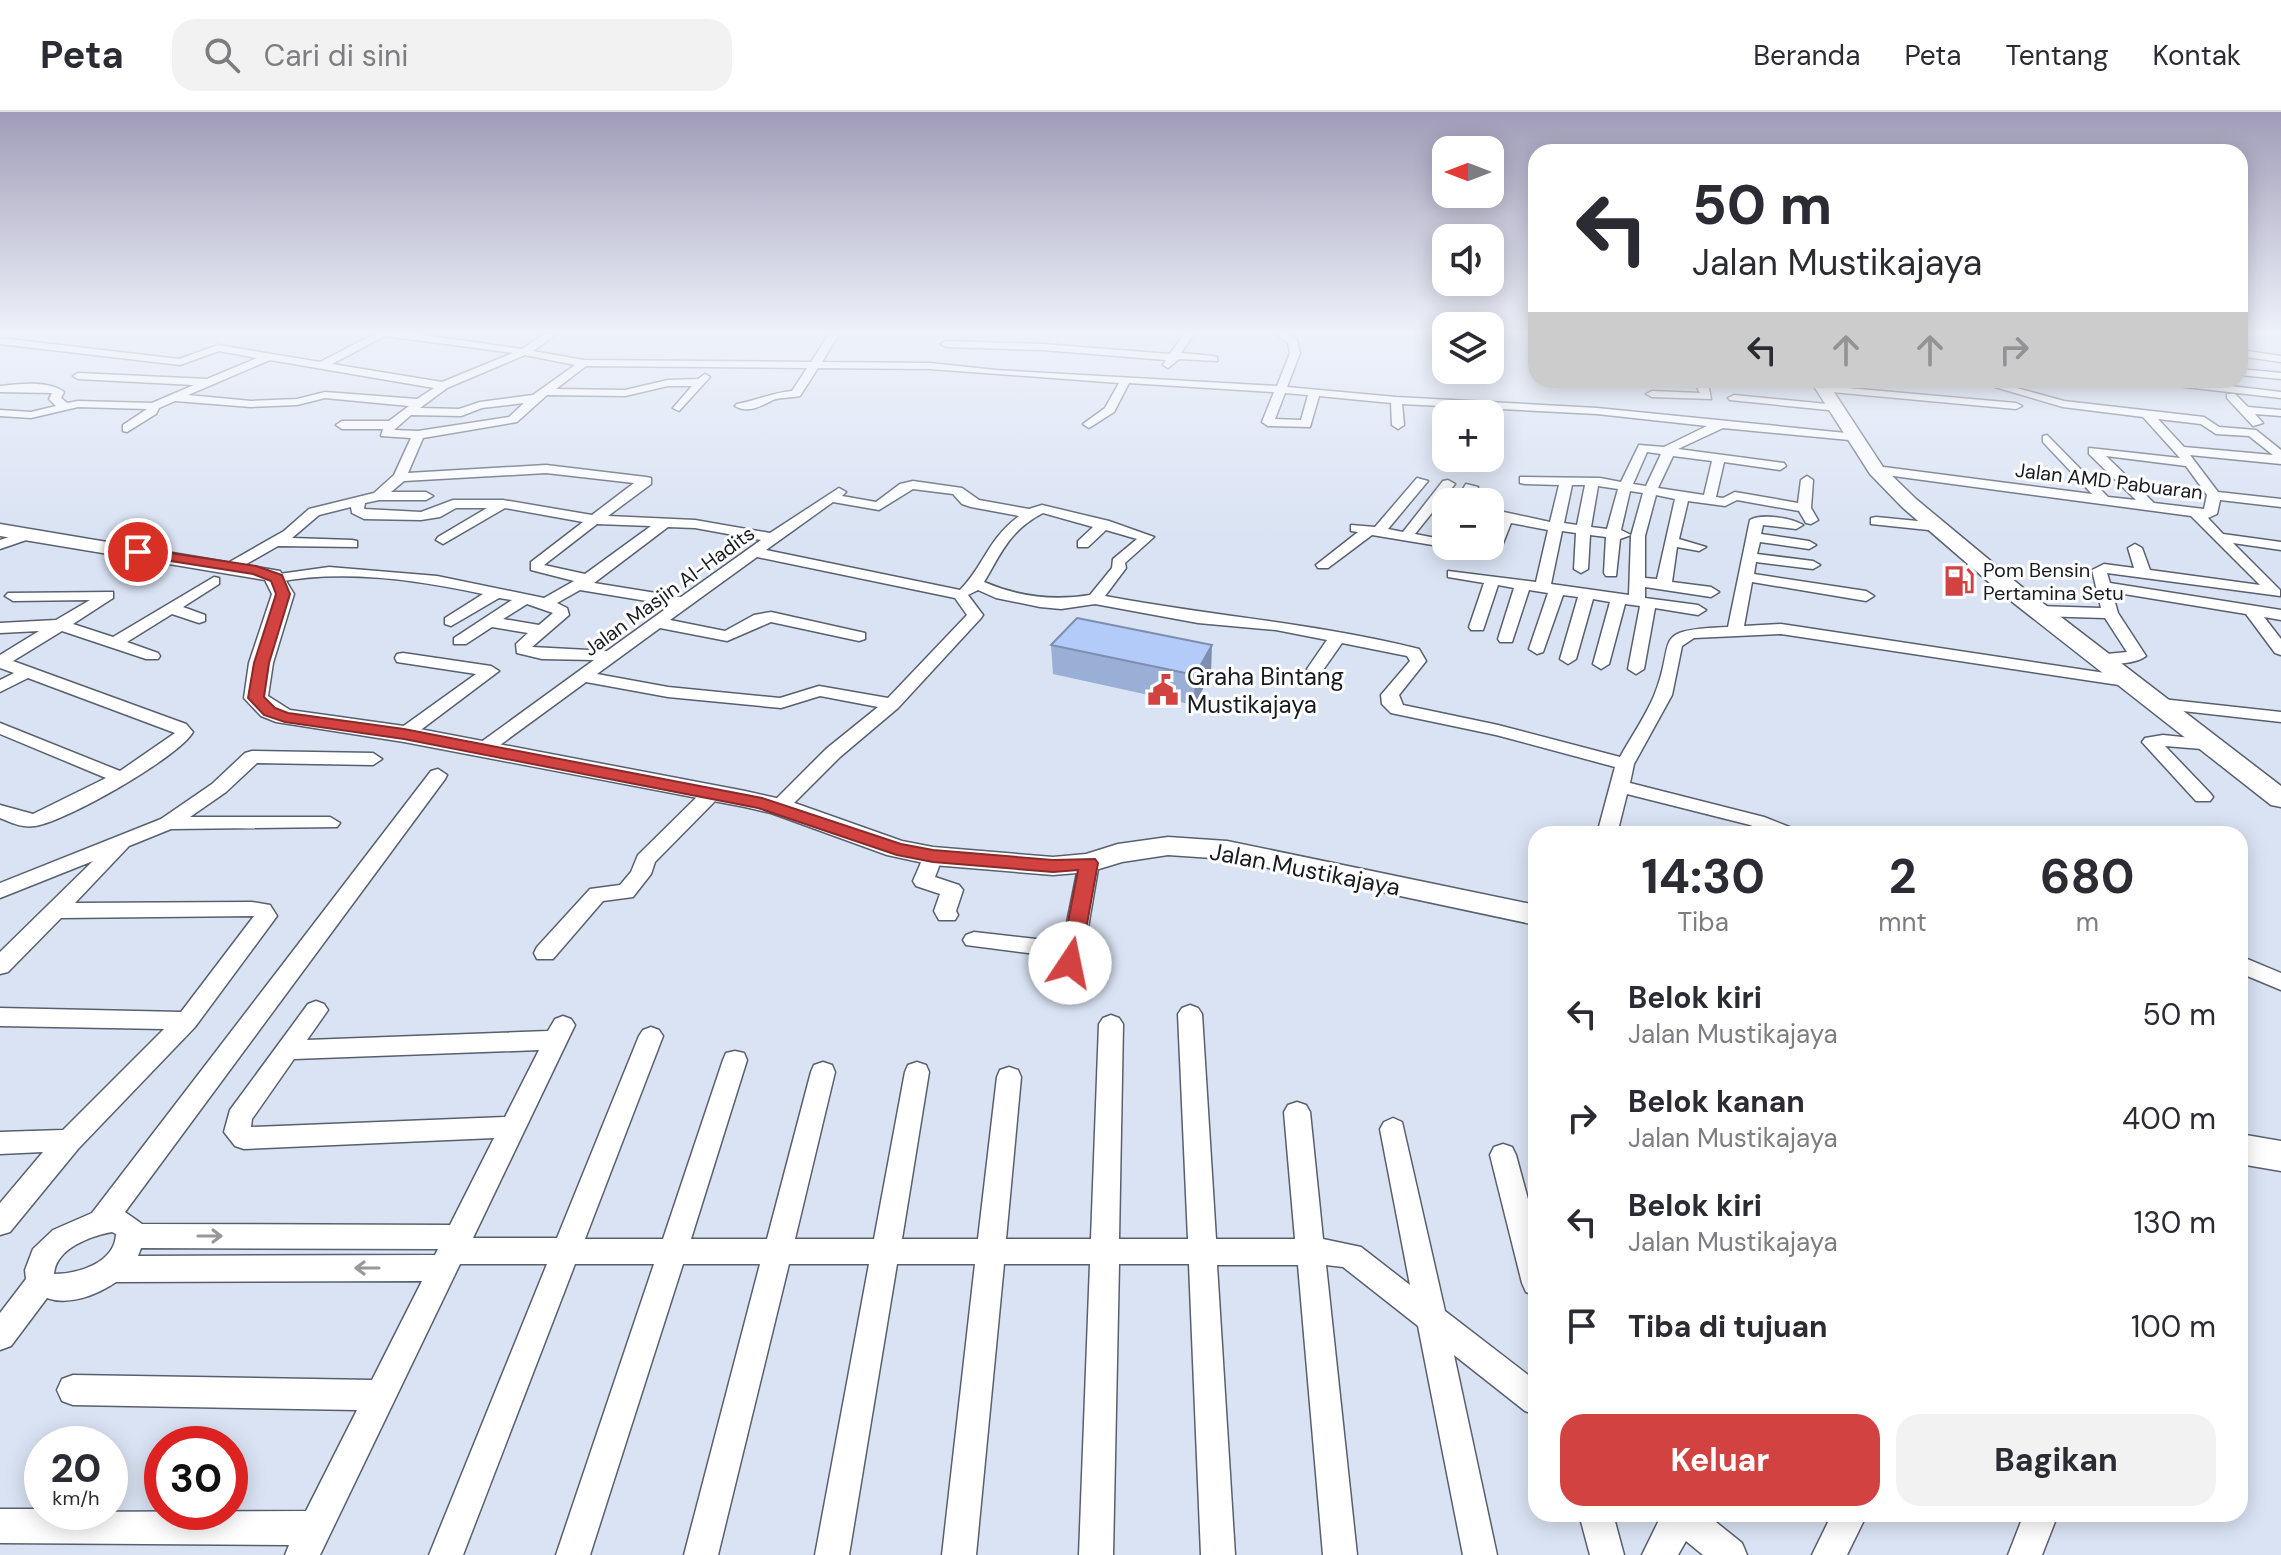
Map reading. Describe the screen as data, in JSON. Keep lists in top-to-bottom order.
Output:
{
  "streets": {
    "main road": ["Jalan Mustikajaya"],
    "street": ["Jalan AMD Pabuaran", "Jalan Masjin Al-Hadits"]
  },
  "crossings": [
    ["Jalan Masjin Al-Hadits", "Jalan Mustikajaya"]
  ],
  "places": {
    "fuel station": ["Pom Bensin Pertamina Setu"],
    "public building": ["Graha Bintang Mustikajaya"]
  },
  "north": "left",
  "page": {
    "header": "Peta",
    "search": "Cari di sini",
    "nav": [
      "Beranda",
      "Peta",
      "Tentang",
      "Kontak"
    ],
    "map_buttons": ["+", "−"],
    "turn": ["50 m", "Jalan Mustikajaya"],
    "eta": [
      "14:30",
      "Tiba",
      "2",
      "mnt",
      "680",
      "m"
    ],
    "list": [
      {
        "name": "Belok kiri",
        "note": "Jalan Mustikajaya",
        "value": "50 m"
      },
      {
        "name": "Belok kanan",
        "note": "Jalan Mustikajaya",
        "value": "400 m"
      },
      {
        "name": "Belok kiri",
        "note": "Jalan Mustikajaya",
        "value": "130 m"
      },
      {
        "name": "Tiba di tujuan",
        "value": "100 m"
      }
    ],
    "buttons": ["Keluar", "Bagikan"],
    "speed": "20 km/h",
    "limit": "30"
  }
}
